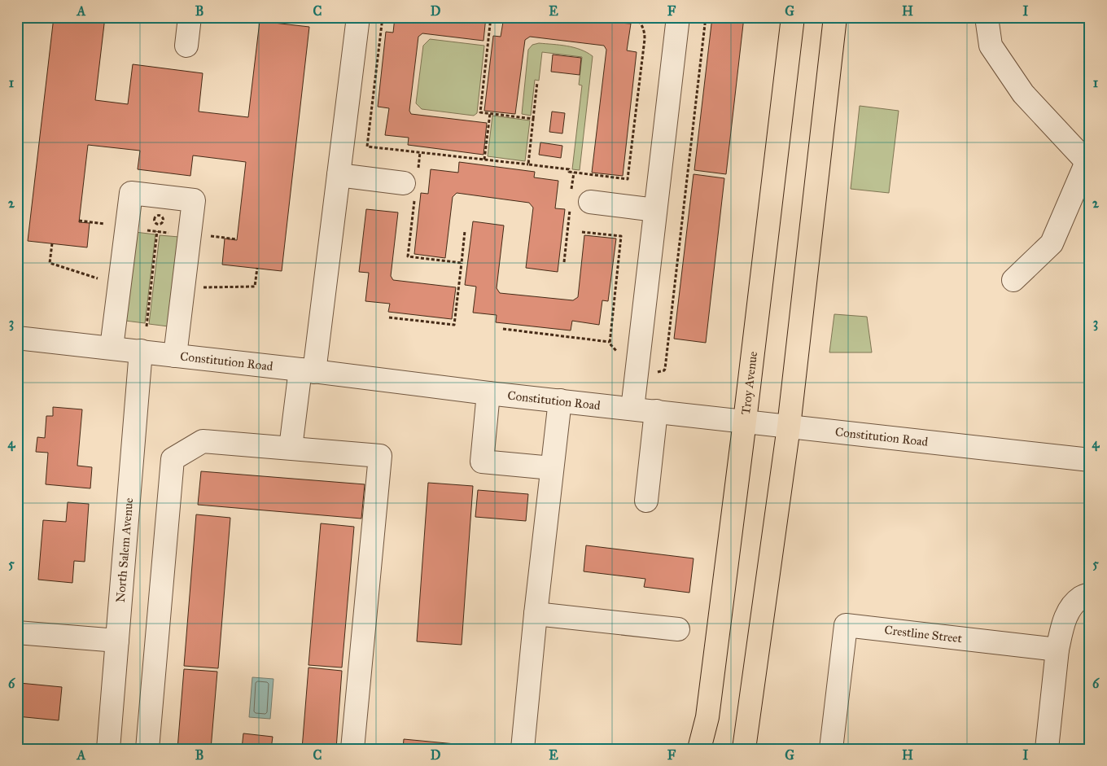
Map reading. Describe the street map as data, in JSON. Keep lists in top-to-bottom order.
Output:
{
  "streets": {
    "main road": ["Troy Avenue"],
    "street": ["Constitution Road", "North Salem Avenue", "Crestline Street"]
  },
  "crossings": [
    ["Constitution Road", "Troy Avenue"],
    ["Constitution Road", "North Salem Avenue"]
  ],
  "grid": {
    "columns": [
      "A",
      "B",
      "C",
      "D",
      "E",
      "F",
      "G",
      "H",
      "I"
    ],
    "rows": [
      "1",
      "2",
      "3",
      "4",
      "5",
      "6"
    ]
  }
}
